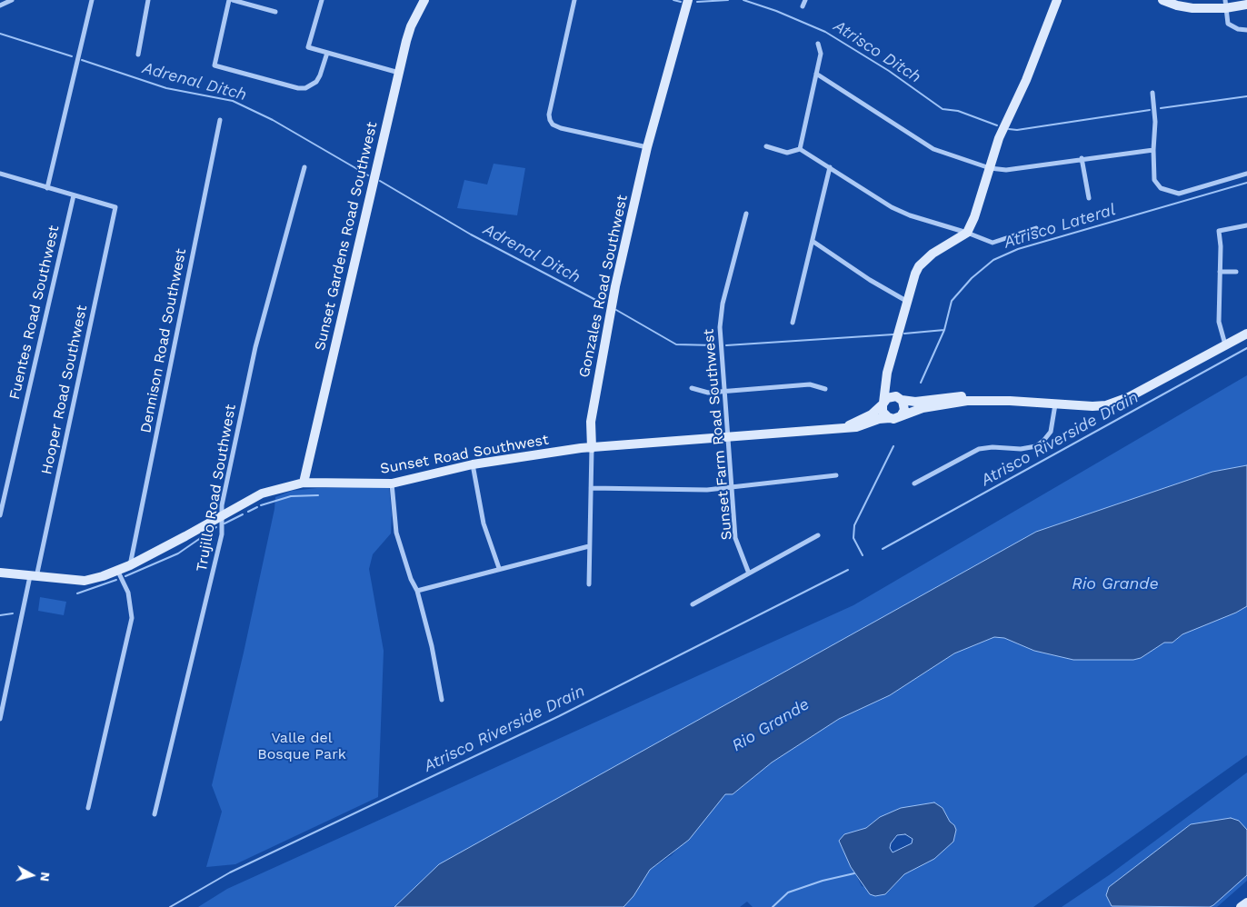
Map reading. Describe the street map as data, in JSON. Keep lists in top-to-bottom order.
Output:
{
  "streets": {
    "street": [
      "Sunset Gardens Road Southwest",
      "Gonzales Road Southwest",
      "Fuentes Road Southwest",
      "Dennison Road Southwest",
      "Hooper Road Southwest",
      "Sunset Farm Road Southwest",
      "Sunset Road Southwest",
      "Trujillo Road Southwest"
    ]
  },
  "crossings": [
    ["Sunset Gardens Road Southwest", "Sunset Road Southwest"],
    ["Gonzales Road Southwest", "Sunset Road Southwest"],
    ["Fuentes Road Southwest", "Hooper Road Southwest"],
    ["Dennison Road Southwest", "Sunset Road Southwest"],
    ["Hooper Road Southwest", "Sunset Road Southwest"],
    ["Sunset Farm Road Southwest", "Sunset Road Southwest"],
    ["Sunset Road Southwest", "Trujillo Road Southwest"]
  ],
  "water": [
    "Atrisco Ditch",
    "Adrenal Ditch",
    "Atrisco Lateral",
    "Atrisco Riverside Drain",
    "Rio Grande"
  ],
  "parks": ["Valle del Bosque Park"],
  "north": "right"
}
